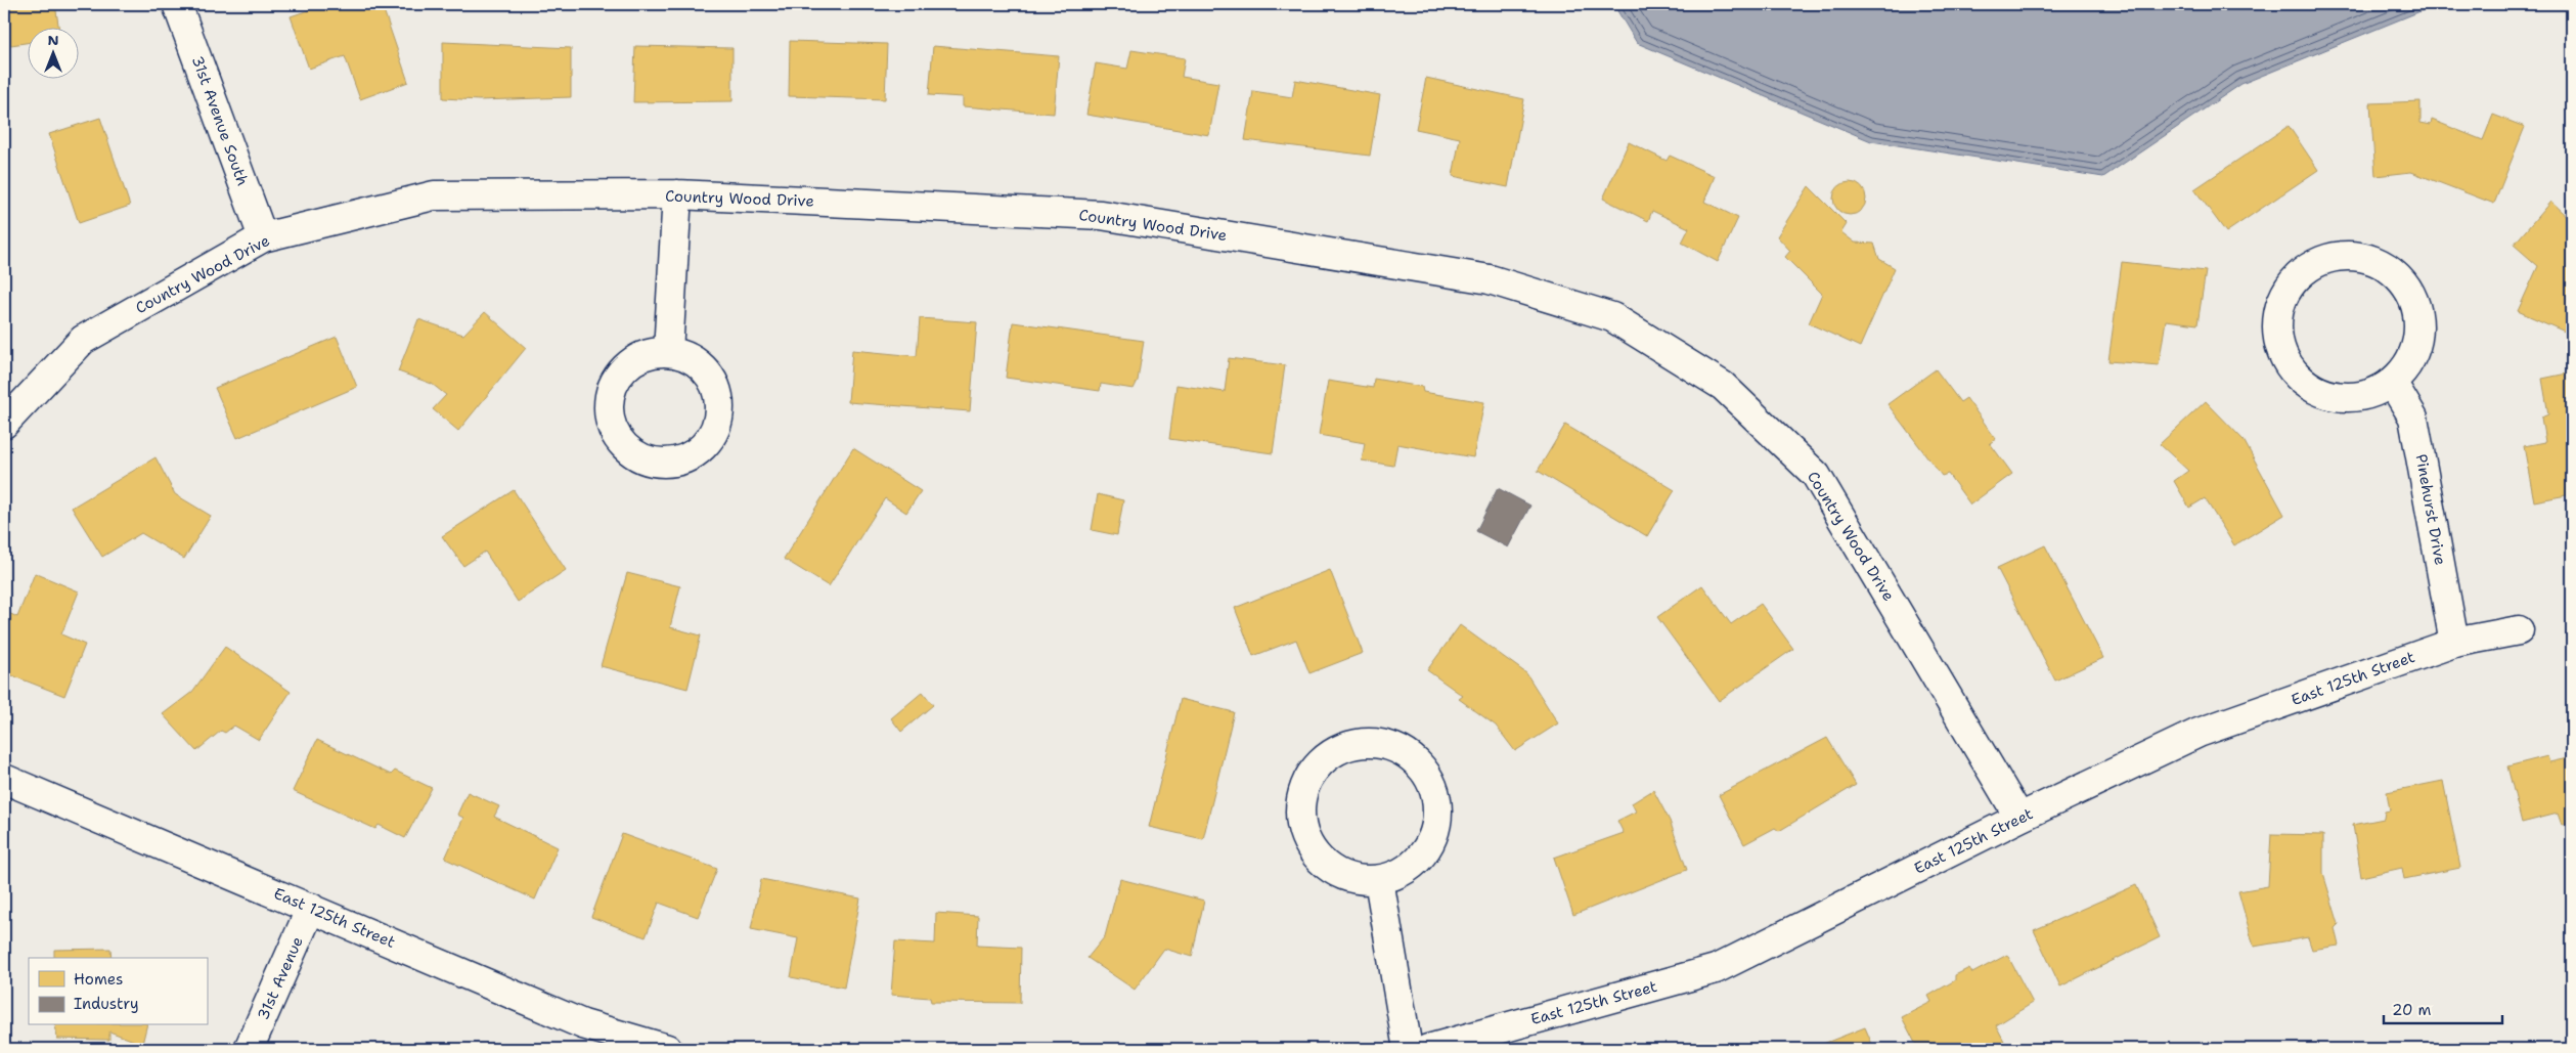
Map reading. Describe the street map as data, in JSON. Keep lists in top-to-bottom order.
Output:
{
  "streets": {
    "street": [
      "31st Avenue South",
      "Country Wood Drive",
      "Pinehurst Drive",
      "East 125th Street",
      "31st Avenue"
    ]
  },
  "crossings": [
    ["31st Avenue South", "Country Wood Drive"],
    ["Country Wood Drive", "East 125th Street"],
    ["Pinehurst Drive", "East 125th Street"],
    ["East 125th Street", "31st Avenue"]
  ],
  "legend": ["Homes", "Industry"],
  "scale_bar": "20 m",
  "north": "top"
}
